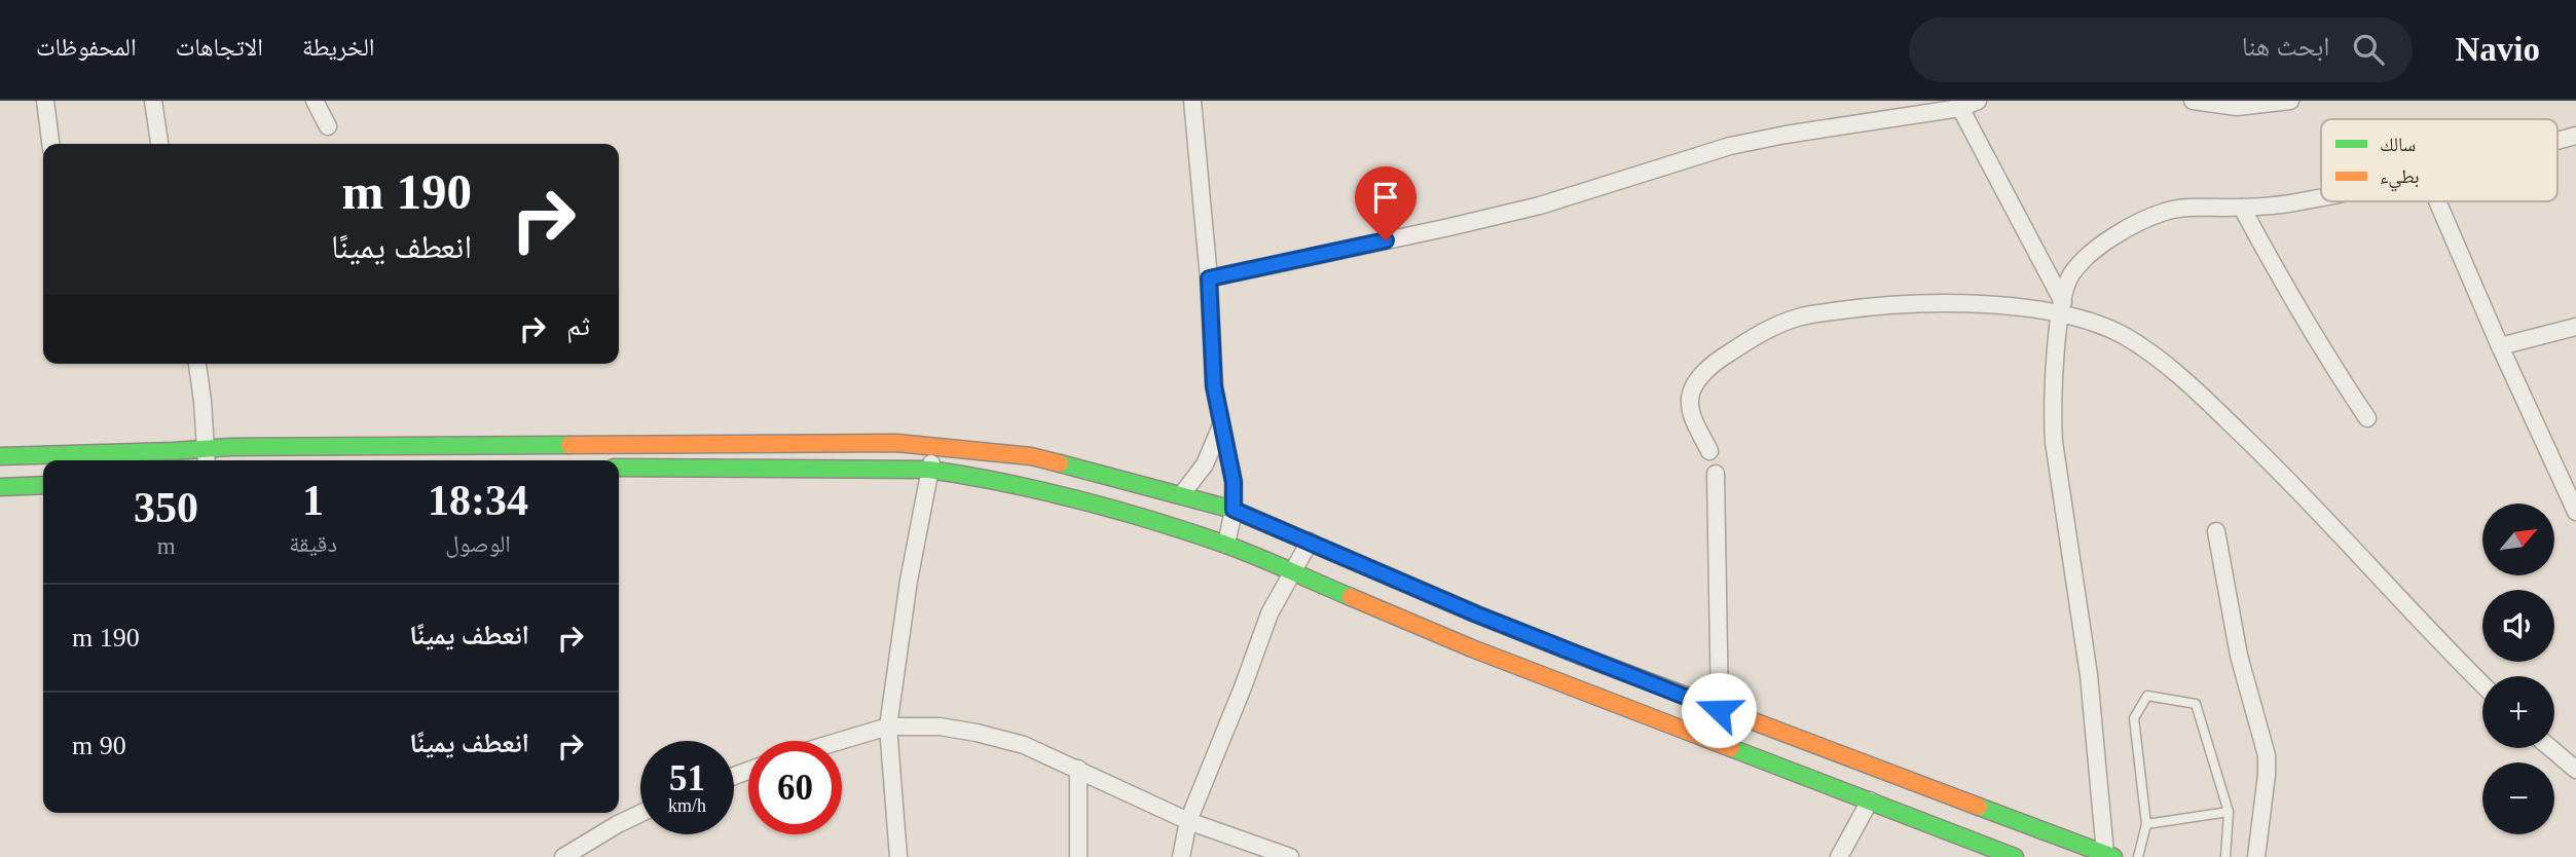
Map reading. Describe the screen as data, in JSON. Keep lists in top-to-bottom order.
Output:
{
  "legend": ["سالك", "بطيء"],
  "north": "top right",
  "page": {
    "header": "Navio",
    "search": "ابحث هنا",
    "nav": ["الخريطة", "الاتجاهات", "المحفوظات"],
    "turn": ["190 m", "انعطف يمينًا"],
    "then": "ثم",
    "eta": [
      "18:34",
      "الوصول",
      "1",
      "دقيقة",
      "350",
      "m"
    ],
    "map_buttons": ["+", "−"],
    "list": [
      {
        "name": "انعطف يمينًا",
        "value": "190 m"
      },
      {
        "name": "انعطف يمينًا",
        "value": "90 m"
      }
    ],
    "speed": "51 km/h",
    "limit": "60"
  }
}
